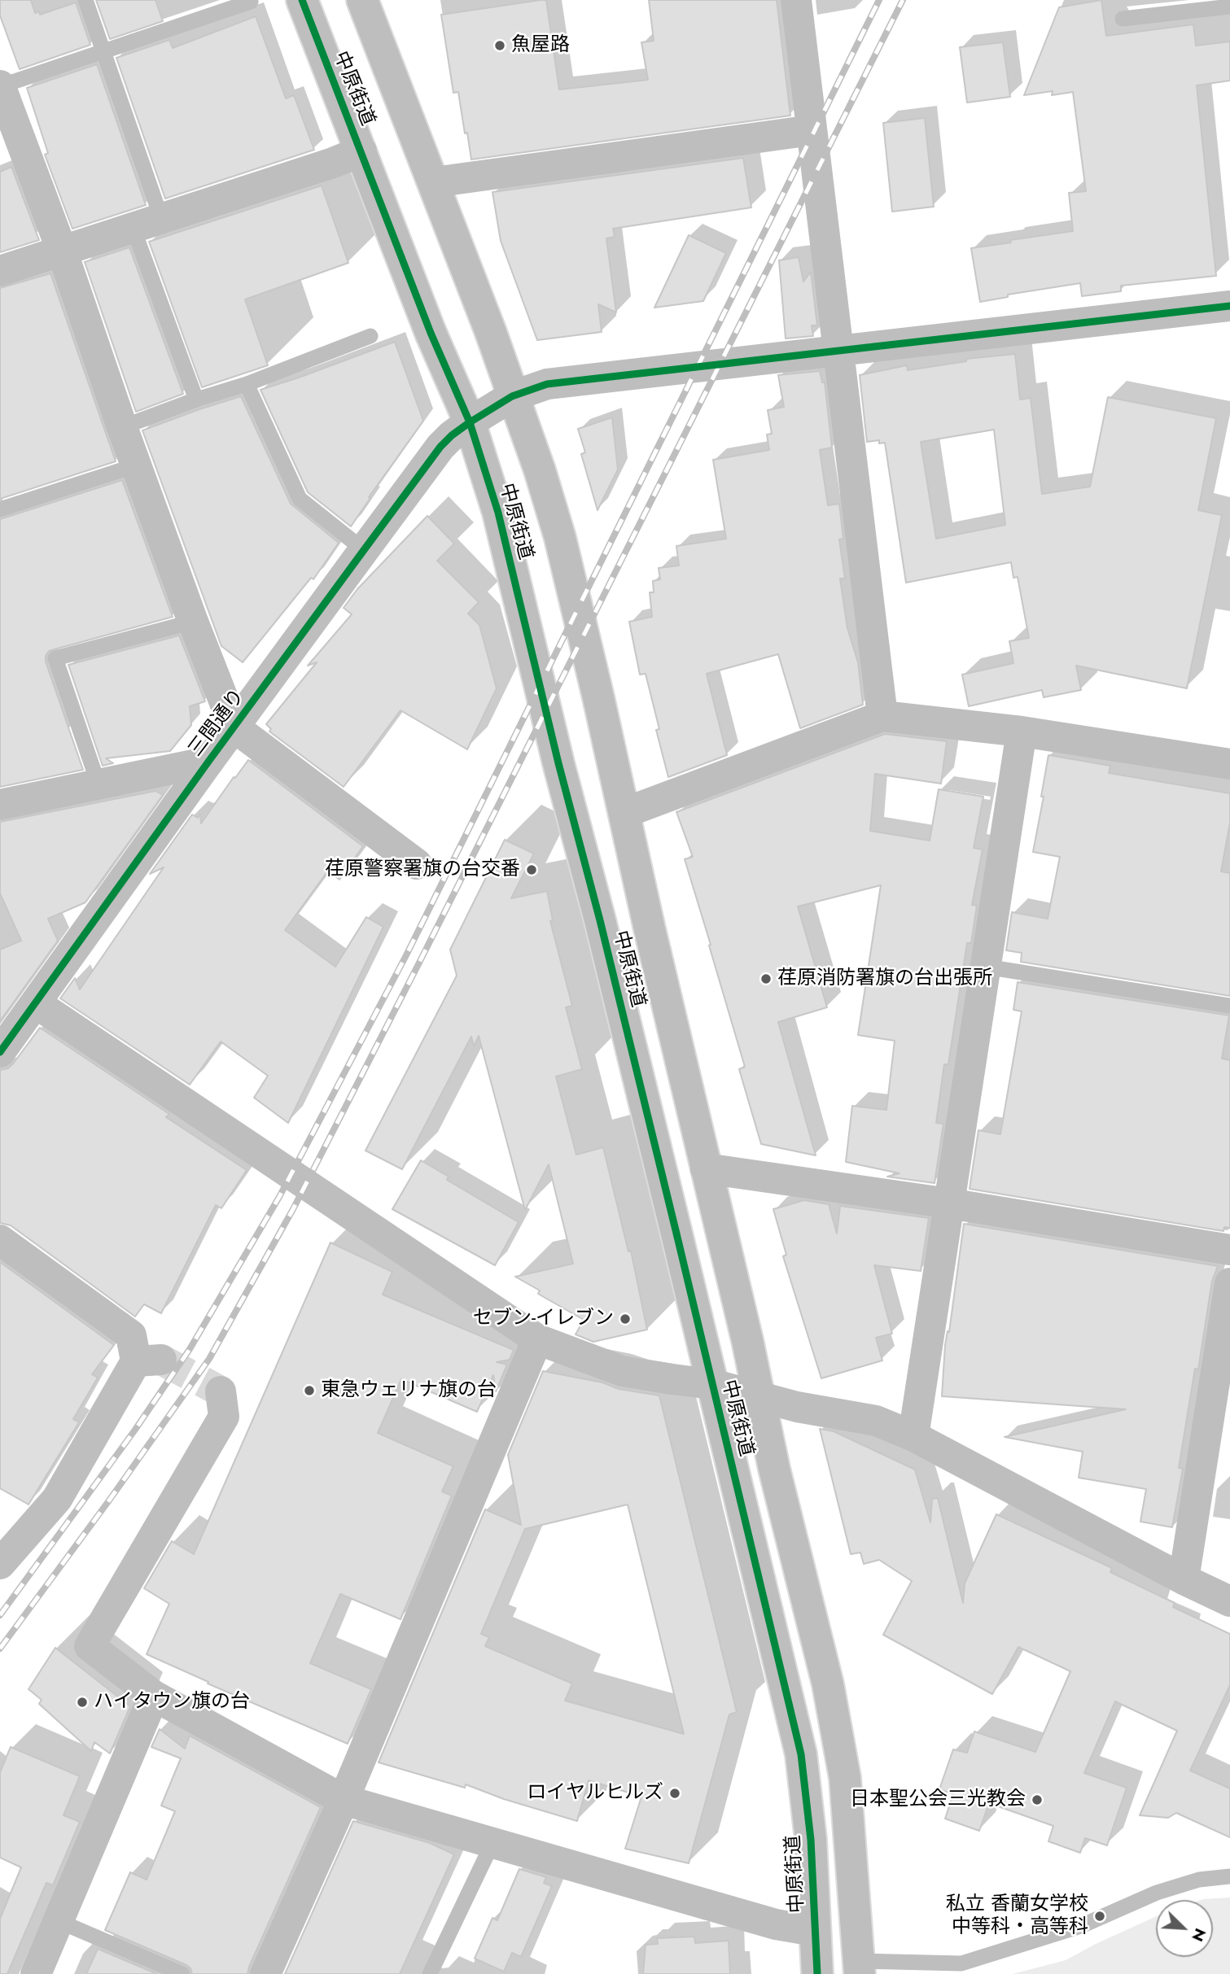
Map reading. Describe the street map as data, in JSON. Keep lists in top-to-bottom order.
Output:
{
  "streets": {
    "street": ["中原街道", "三間通り"]
  },
  "crossings": [
    ["中原街道", "三間通り"]
  ],
  "places": [
    "魚屋路",
    "荏原警察署旗の台交番",
    "荏原消防署旗の台出張所",
    "セブン-イレブン",
    "東急ウェリナ旗の台",
    "ハイタウン旗の台",
    "ロイヤルヒルズ",
    "日本聖公会三光教会",
    "私立 香蘭女学校 中等科・高等科"
  ],
  "north": "bottom right"
}
